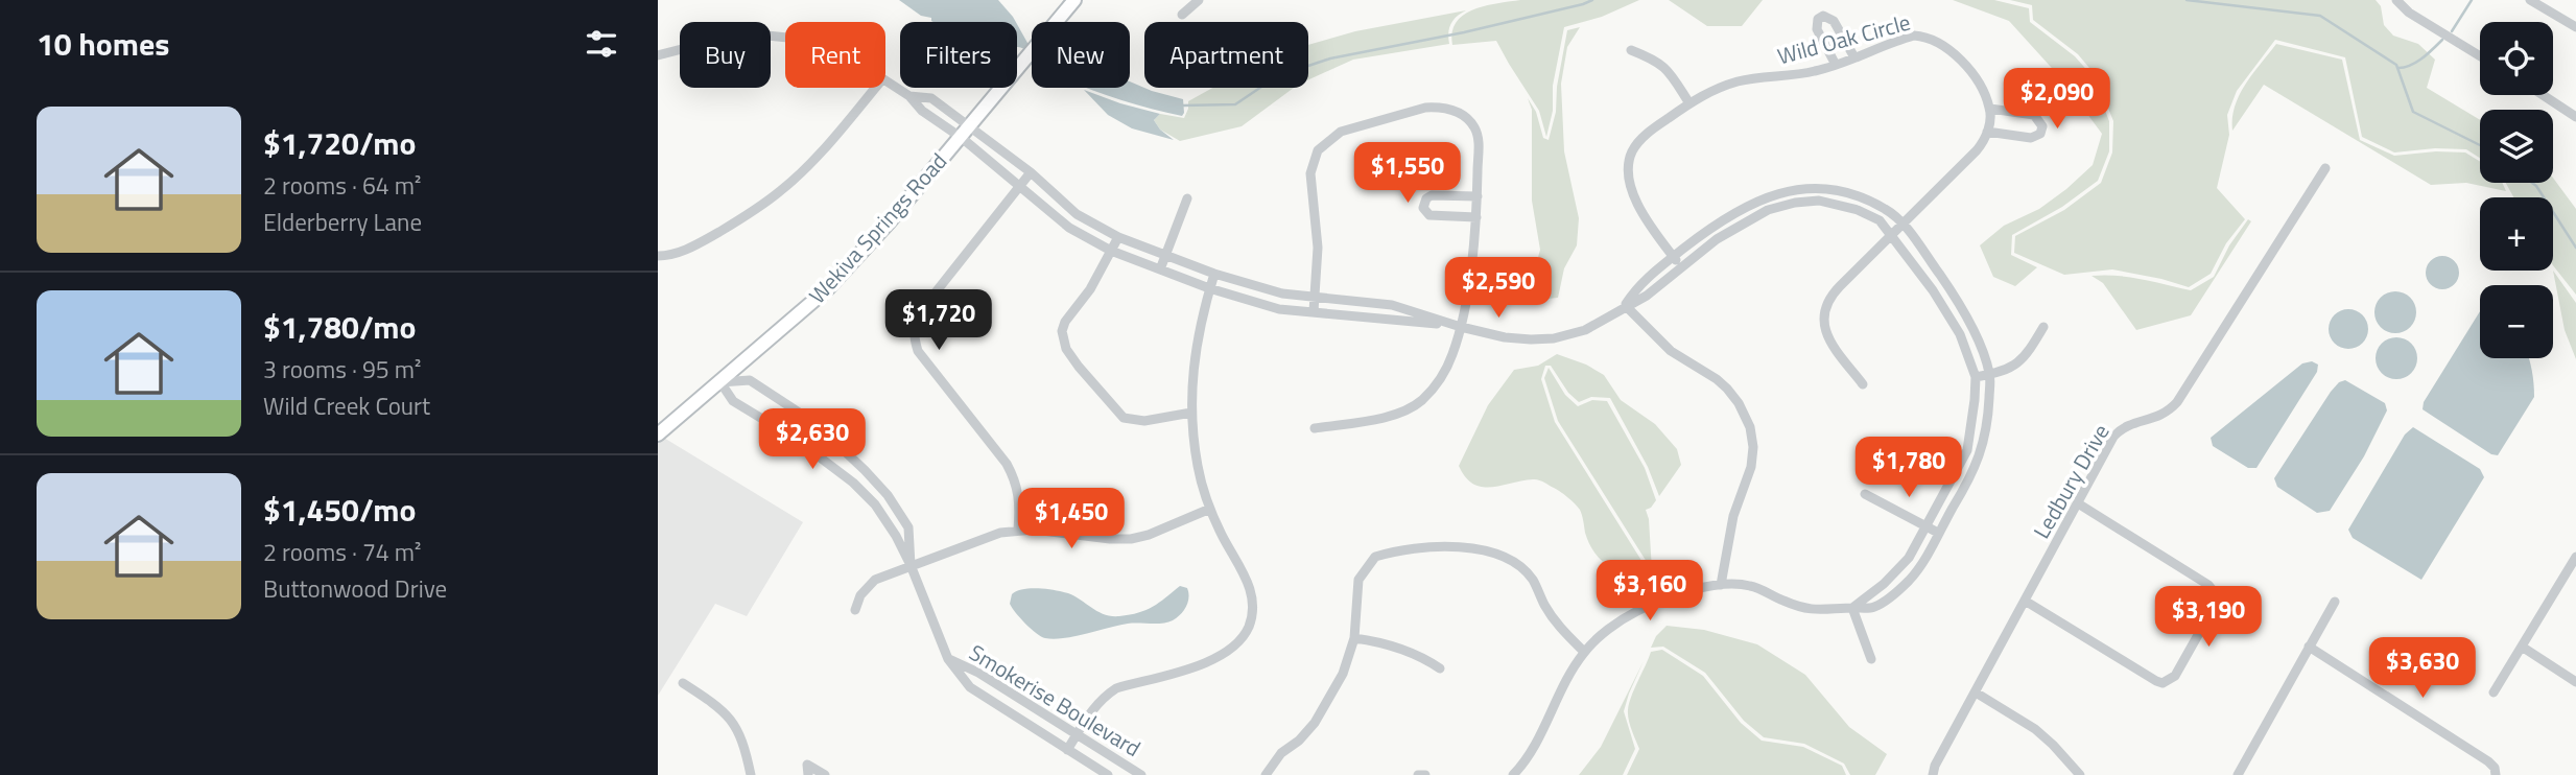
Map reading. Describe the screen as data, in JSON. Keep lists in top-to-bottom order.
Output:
{
  "streets": {
    "main road": ["Wekiva Springs Road"],
    "street": ["Wild Oak Circle", "Ledbury Drive", "Smokerise Boulevard"]
  },
  "crossings": [
    ["Wekiva Springs Road", "Smokerise Boulevard"]
  ],
  "page": {
    "heading": "10 homes",
    "map_buttons": ["+", "−"],
    "chip": [
      "Buy",
      "Rent",
      "Filters",
      "New",
      "Apartment"
    ],
    "price": [
      "$2,090",
      "$1,550",
      "$2,590",
      "$1,720",
      "$2,630",
      "$1,780",
      "$1,450",
      "$3,160",
      "$3,190",
      "$3,630"
    ],
    "list": [
      {
        "name": "$1,720/mo",
        "note": "2 rooms · 64 m² · Elderberry Lane"
      },
      {
        "name": "$1,780/mo",
        "note": "3 rooms · 95 m² · Wild Creek Court"
      },
      {
        "name": "$1,450/mo",
        "note": "2 rooms · 74 m² · Buttonwood Drive"
      }
    ]
  }
}
